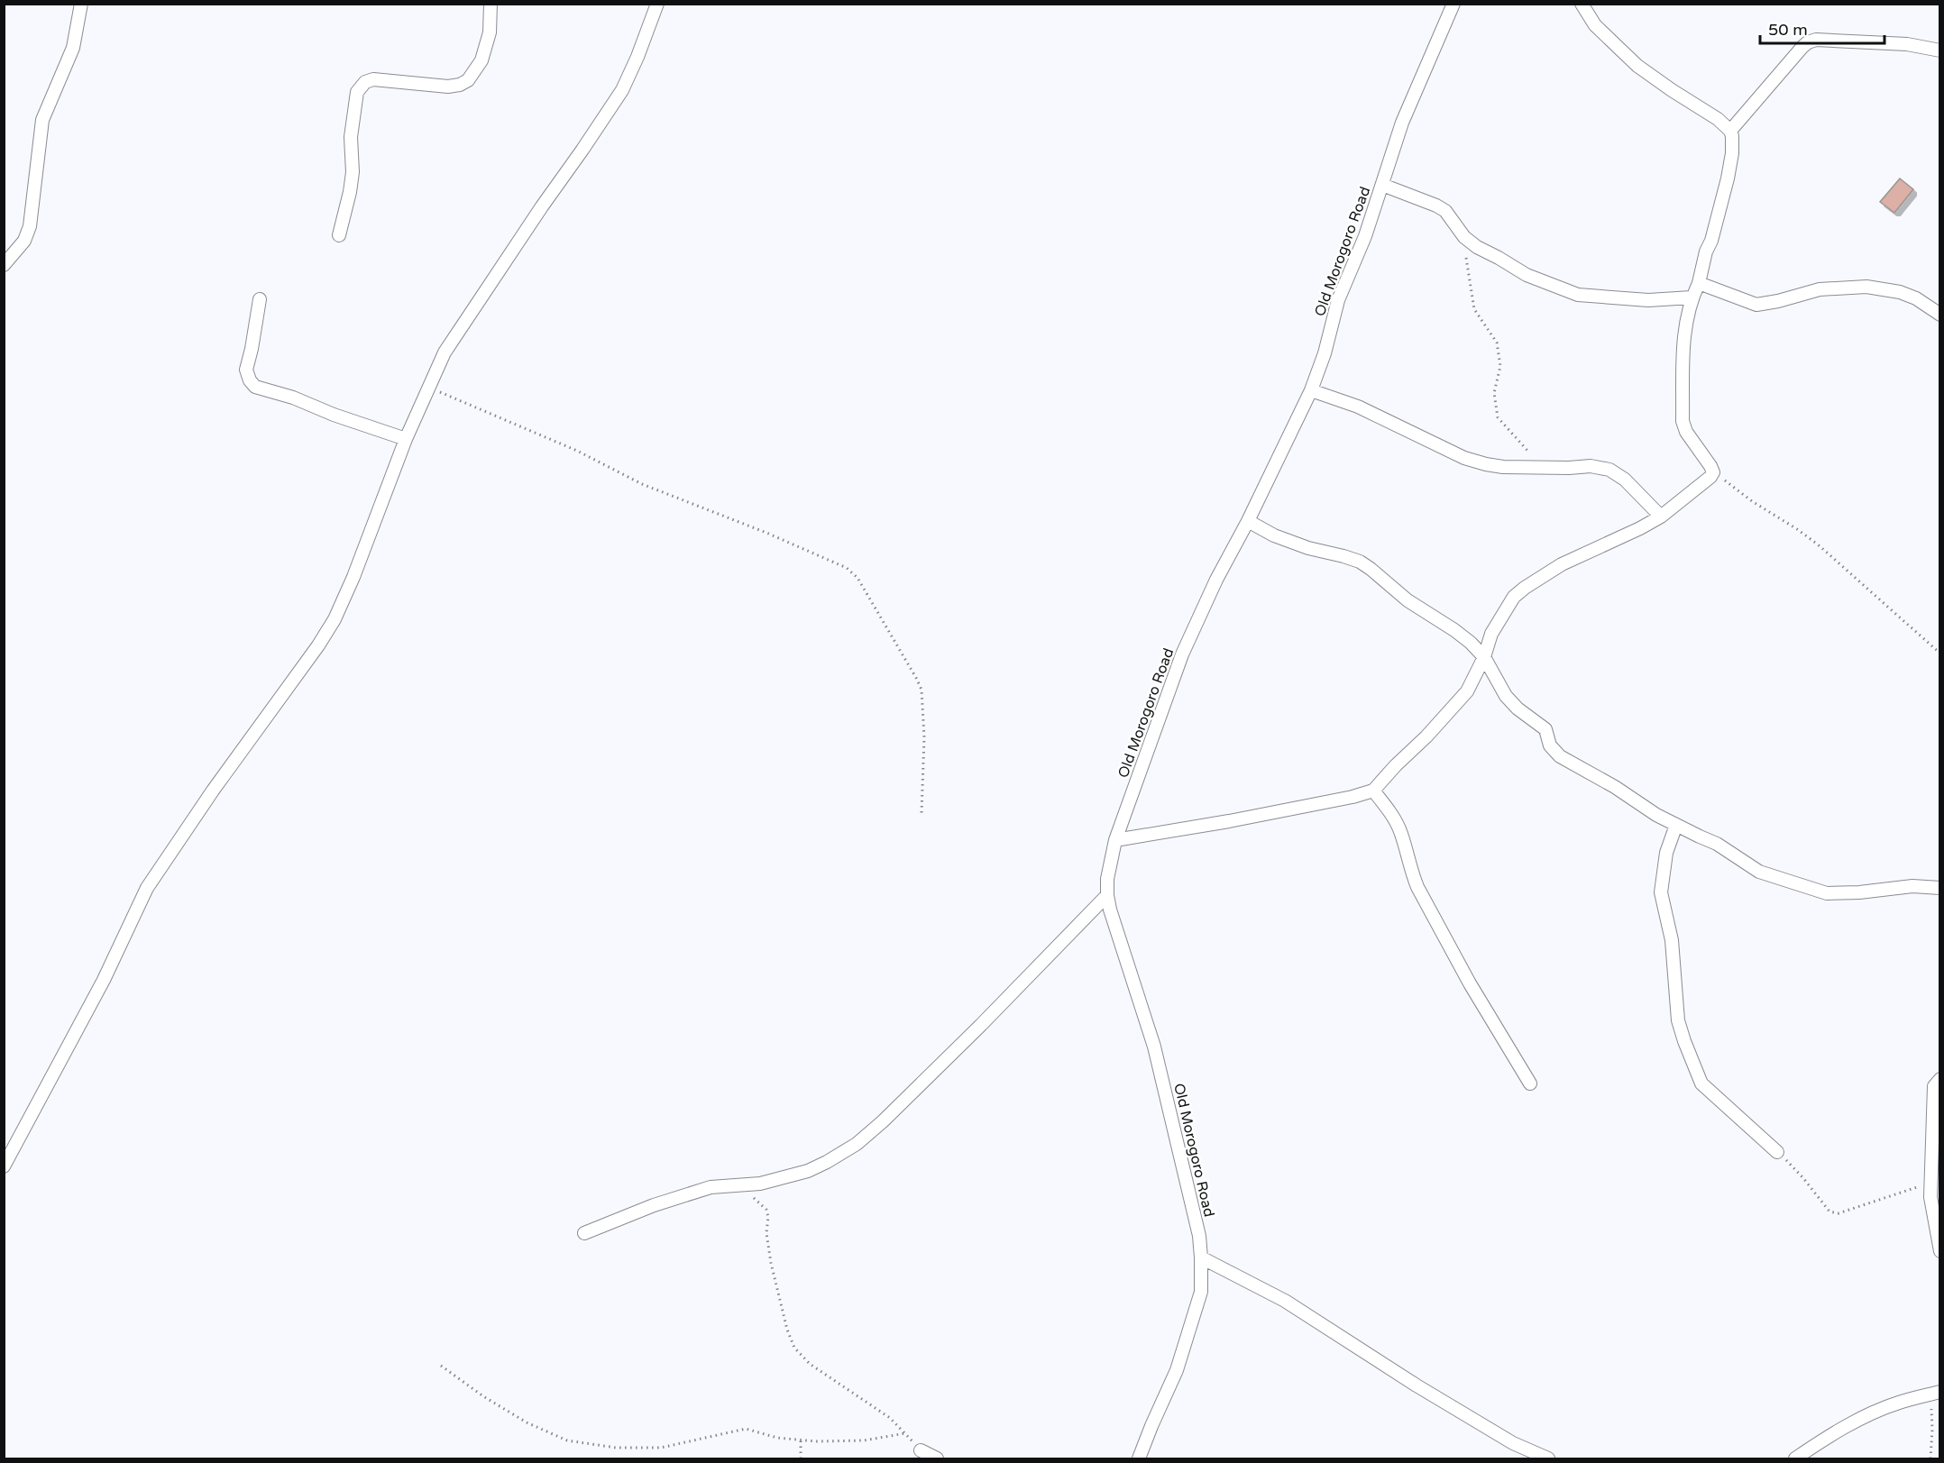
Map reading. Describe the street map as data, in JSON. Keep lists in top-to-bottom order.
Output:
{
  "streets": {
    "street": ["Old Morogoro Road"]
  },
  "scale_bar": "50 m"
}
